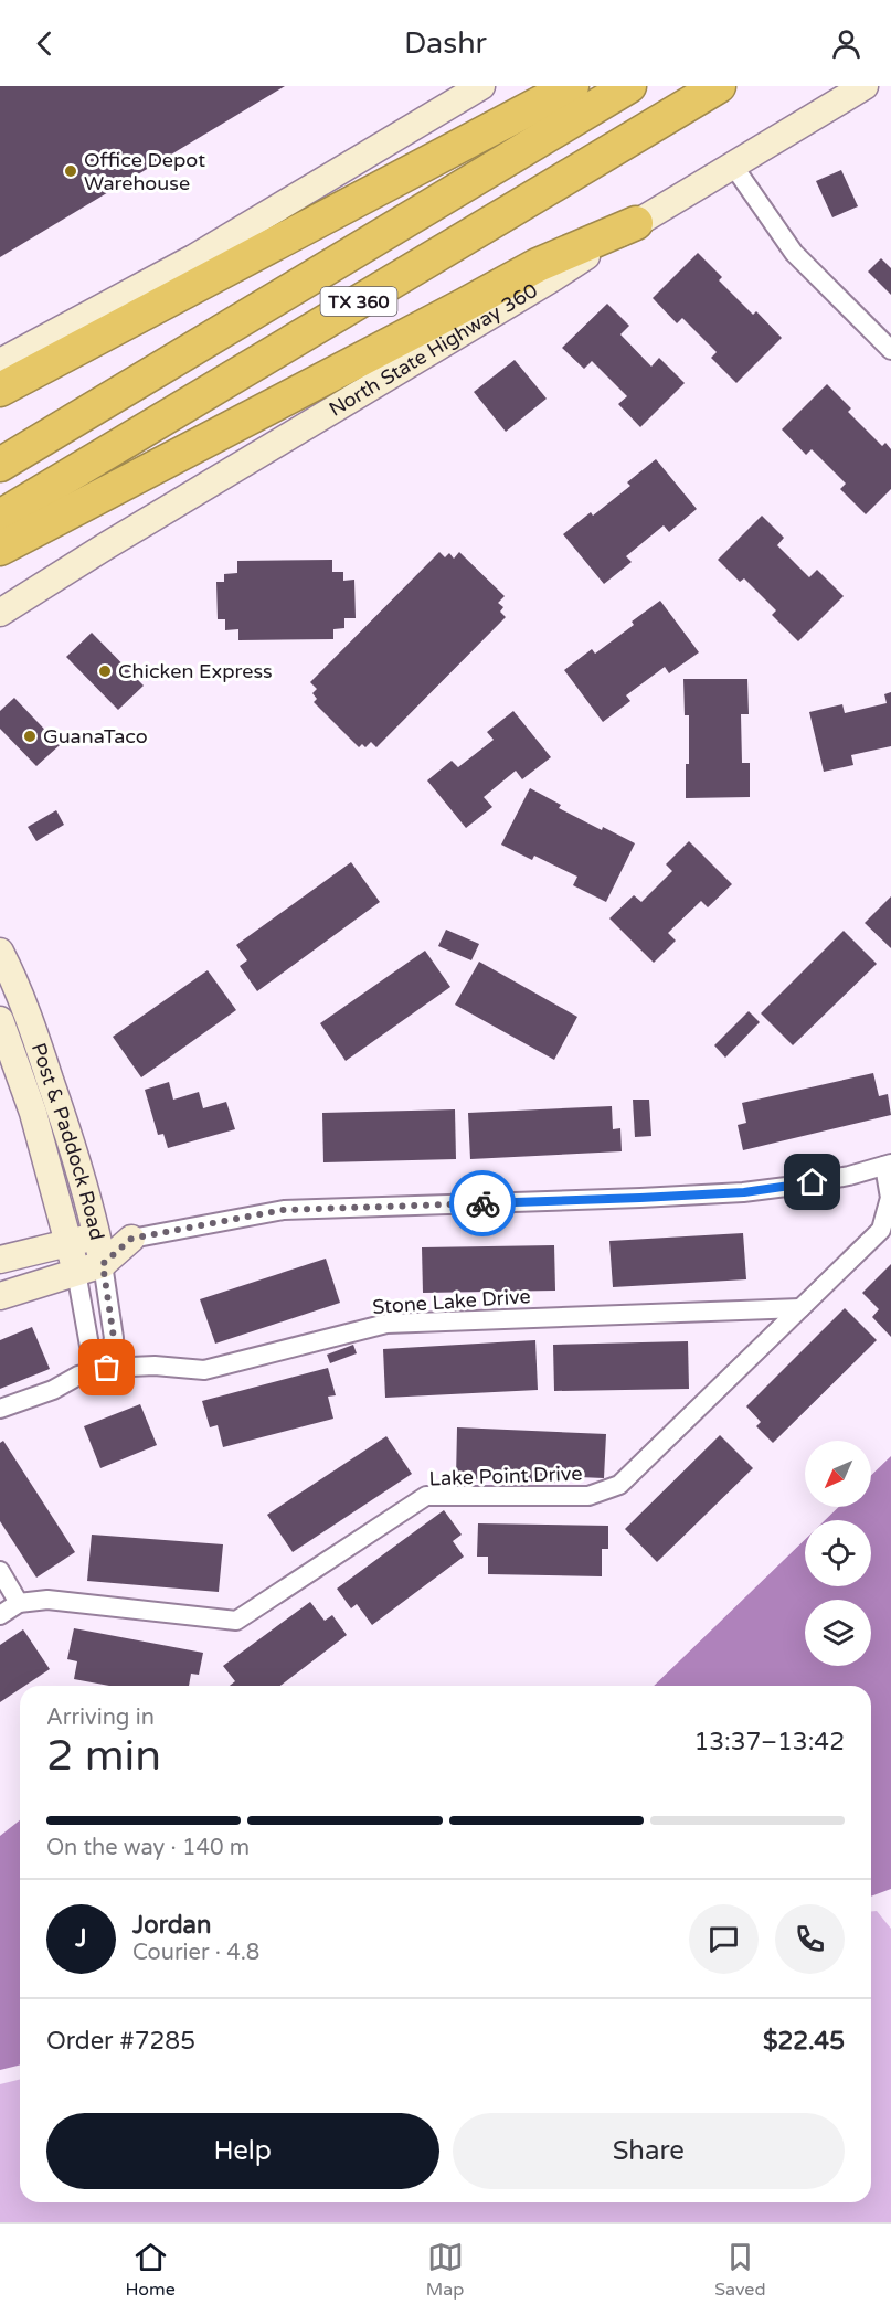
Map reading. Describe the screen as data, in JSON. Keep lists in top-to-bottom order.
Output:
{
  "streets": {
    "highway": ["TX 360"],
    "main road": ["North State Highway 360", "Post & Paddock Road"],
    "street": ["Stone Lake Drive", "Lake Point Drive"]
  },
  "crossings": [
    ["Post & Paddock Road", "Stone Lake Drive"],
    ["Stone Lake Drive", "Lake Point Drive"]
  ],
  "places": ["Office Depot Warehouse", "Chicken Express", "GuanaTaco"],
  "north": "bottom left",
  "page": {
    "header": "Dashr",
    "heading": ["2 min", "Arriving in", "13:37–13:42"],
    "panel": [
      "Jordan",
      "Courier · 4.8",
      "Order #7285",
      "$22.45"
    ],
    "bar": "On the way · 140 m",
    "round": "J",
    "buttons": ["Help", "Share"],
    "tabs": ["Home", "Map", "Saved"]
  }
}
